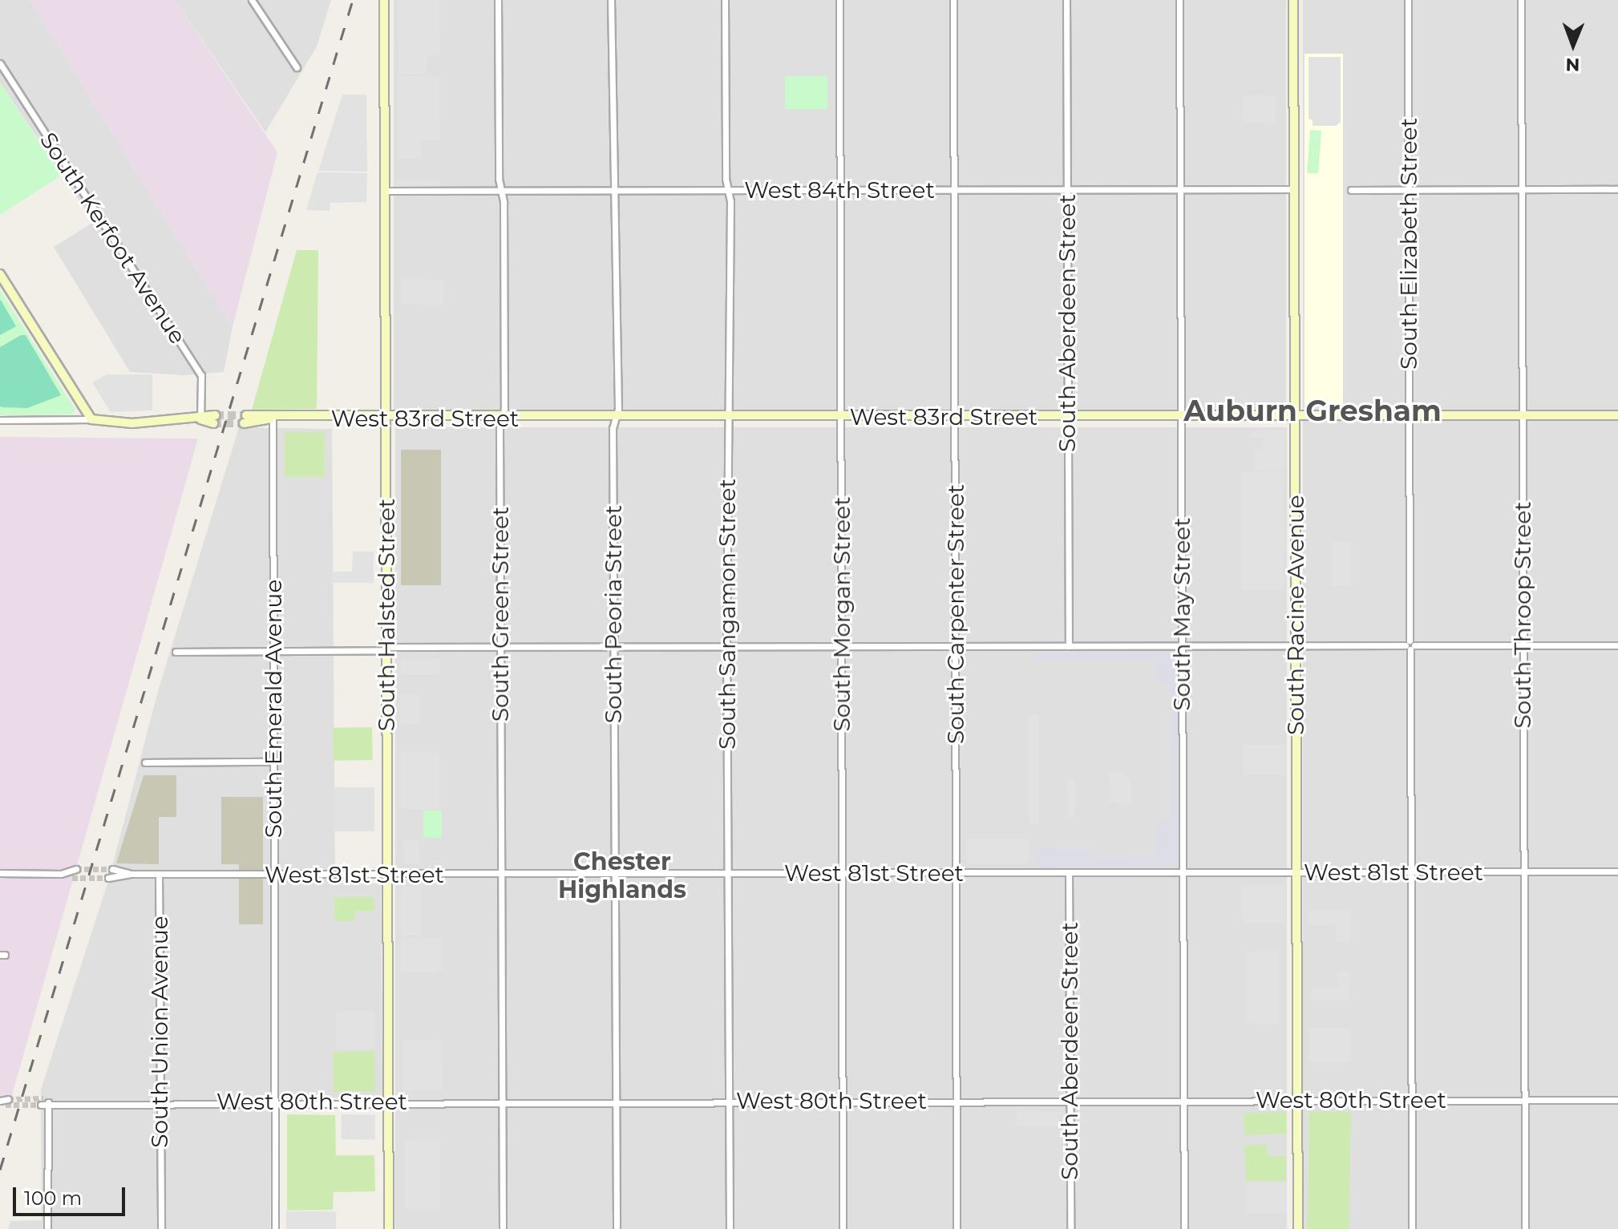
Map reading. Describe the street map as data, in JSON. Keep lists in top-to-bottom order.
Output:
{
  "streets": {
    "street": [
      "West 84th Street",
      "South Kerfoot Avenue",
      "South Elizabeth Street",
      "South Aberdeen Street",
      "West 83rd Street",
      "South Green Street",
      "South Peoria Street",
      "South Sangamon Street",
      "South Morgan Street",
      "South Carpenter Street",
      "South May Street",
      "South Halsted Street",
      "South Racine Avenue",
      "South Throop Street",
      "South Emerald Avenue",
      "West 81st Street",
      "South Union Avenue",
      "West 80th Street"
    ]
  },
  "crossings": [
    ["West 84th Street", "South Aberdeen Street"],
    ["West 84th Street", "South Green Street"],
    ["West 84th Street", "South Peoria Street"],
    ["West 84th Street", "South Sangamon Street"],
    ["West 84th Street", "South Morgan Street"],
    ["West 84th Street", "South Carpenter Street"],
    ["West 84th Street", "South May Street"],
    ["West 84th Street", "South Halsted Street"],
    ["West 84th Street", "South Racine Avenue"],
    ["South Elizabeth Street", "West 83rd Street"],
    ["South Elizabeth Street", "West 81st Street"],
    ["South Elizabeth Street", "West 80th Street"],
    ["South Aberdeen Street", "West 83rd Street"],
    ["South Aberdeen Street", "West 81st Street"],
    ["South Aberdeen Street", "West 80th Street"],
    ["West 83rd Street", "South Green Street"],
    ["West 83rd Street", "South Peoria Street"],
    ["West 83rd Street", "South Sangamon Street"],
    ["West 83rd Street", "South Morgan Street"],
    ["West 83rd Street", "South Carpenter Street"],
    ["West 83rd Street", "South May Street"],
    ["West 83rd Street", "South Halsted Street"],
    ["West 83rd Street", "South Racine Avenue"],
    ["West 83rd Street", "South Throop Street"],
    ["West 83rd Street", "South Emerald Avenue"],
    ["South Green Street", "West 81st Street"],
    ["South Green Street", "West 80th Street"],
    ["South Peoria Street", "West 81st Street"],
    ["South Peoria Street", "West 80th Street"],
    ["South Sangamon Street", "West 81st Street"],
    ["South Sangamon Street", "West 80th Street"],
    ["South Morgan Street", "West 81st Street"],
    ["South Morgan Street", "West 80th Street"],
    ["South Carpenter Street", "West 81st Street"],
    ["South Carpenter Street", "West 80th Street"],
    ["South May Street", "West 81st Street"],
    ["South May Street", "West 80th Street"],
    ["South Halsted Street", "West 81st Street"],
    ["South Halsted Street", "West 80th Street"],
    ["South Racine Avenue", "West 81st Street"],
    ["South Racine Avenue", "West 80th Street"],
    ["South Throop Street", "West 81st Street"],
    ["South Throop Street", "West 80th Street"],
    ["South Emerald Avenue", "West 81st Street"],
    ["South Emerald Avenue", "West 80th Street"],
    ["West 81st Street", "South Union Avenue"],
    ["South Union Avenue", "West 80th Street"]
  ],
  "districts": ["Auburn Gresham", "Chester Highlands"],
  "scale_bar": "100 m",
  "north": "bottom"
}
